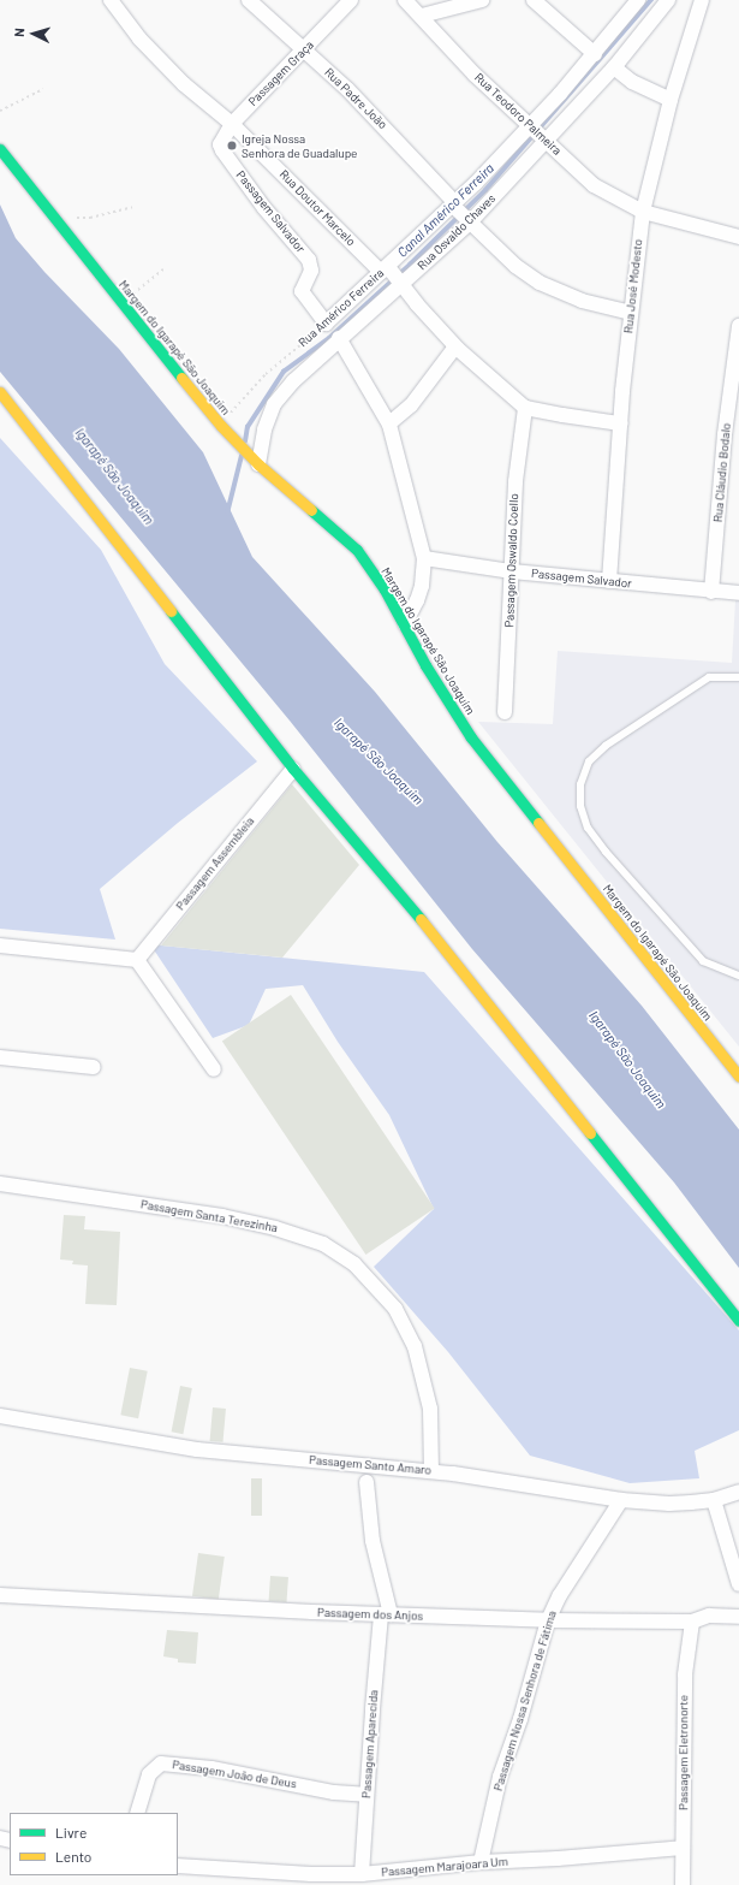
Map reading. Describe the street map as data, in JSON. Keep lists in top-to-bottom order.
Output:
{
  "streets": {
    "street": [
      "Passagem Graça",
      "Rua Padre João",
      "Rua Teodoro Palmeira",
      "Rua Doutor Marcelo",
      "Passagem Salvador",
      "Rua Osvaldo Chaves",
      "Rua José Modesto",
      "Rua Américo Ferreira",
      "Margem do Igarapé São Joaquim",
      "Rua Cláudio Bodalo",
      "Passagem Oswaldo Coello",
      "Passagem Assembleia",
      "Passagem Santa Terezinha",
      "Passagem Santo Amaro",
      "Passagem dos Anjos",
      "Passagem Nossa Senhora de Fátima",
      "Passagem Aparecida",
      "Passagem Eletronorte",
      "Passagem João de Deus",
      "Passagem Marajoara Um"
    ]
  },
  "crossings": [
    ["Passagem Graça", "Rua Padre João"],
    ["Passagem Graça", "Rua Doutor Marcelo"],
    ["Passagem Graça", "Passagem Salvador"],
    ["Rua Padre João", "Rua Osvaldo Chaves"],
    ["Rua Padre João", "Rua José Modesto"],
    ["Rua Padre João", "Rua Américo Ferreira"],
    ["Rua Teodoro Palmeira", "Rua Osvaldo Chaves"],
    ["Rua Teodoro Palmeira", "Rua José Modesto"],
    ["Rua Teodoro Palmeira", "Rua Américo Ferreira"],
    ["Rua Doutor Marcelo", "Rua Osvaldo Chaves"],
    ["Rua Doutor Marcelo", "Rua José Modesto"],
    ["Rua Doutor Marcelo", "Rua Américo Ferreira"],
    ["Rua Doutor Marcelo", "Passagem Oswaldo Coello"],
    ["Passagem Salvador", "Rua José Modesto"],
    ["Passagem Salvador", "Rua Américo Ferreira"],
    ["Passagem Salvador", "Rua Cláudio Bodalo"],
    ["Passagem Salvador", "Passagem Oswaldo Coello"],
    ["Rua Osvaldo Chaves", "Rua Américo Ferreira"],
    ["Rua Osvaldo Chaves", "Margem do Igarapé São Joaquim"],
    ["Rua Américo Ferreira", "Margem do Igarapé São Joaquim"],
    ["Passagem Santa Terezinha", "Passagem Santo Amaro"],
    ["Passagem Santo Amaro", "Passagem Nossa Senhora de Fátima"],
    ["Passagem dos Anjos", "Passagem Nossa Senhora de Fátima"],
    ["Passagem dos Anjos", "Passagem Aparecida"],
    ["Passagem dos Anjos", "Passagem Eletronorte"],
    ["Passagem Nossa Senhora de Fátima", "Passagem Marajoara Um"],
    ["Passagem Aparecida", "Passagem João de Deus"],
    ["Passagem Aparecida", "Passagem Marajoara Um"],
    ["Passagem Eletronorte", "Passagem Marajoara Um"]
  ],
  "water": ["Canal Américo Ferreira", "Igarapé São Joaquim"],
  "places": ["Igreja Nossa Senhora de Guadalupe"],
  "legend": ["Livre", "Lento"],
  "north": "left"
}
